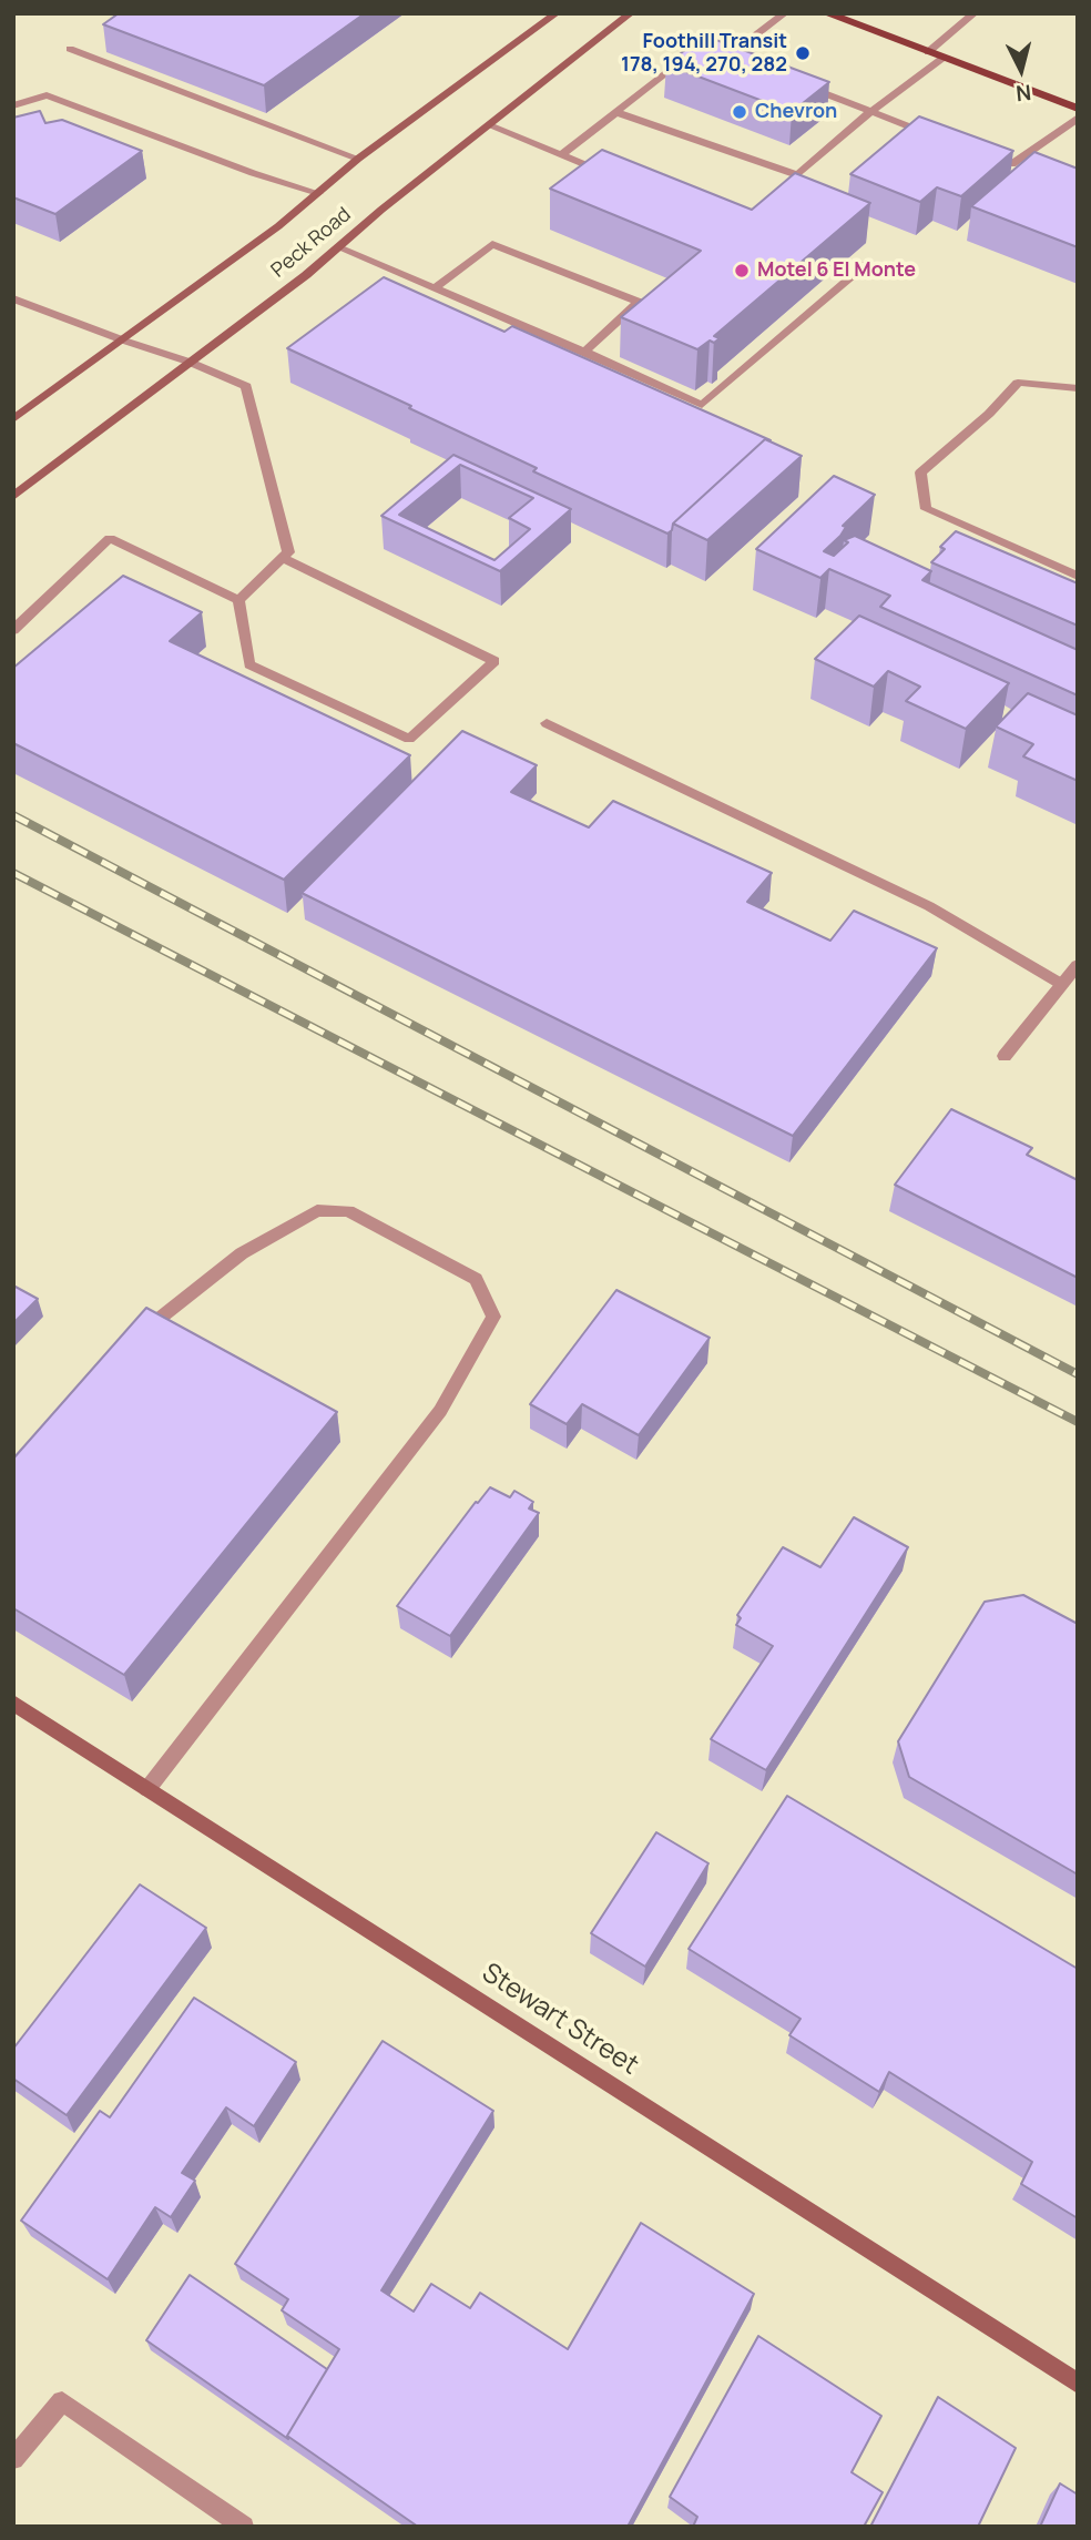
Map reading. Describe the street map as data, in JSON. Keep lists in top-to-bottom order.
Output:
{
  "streets": {
    "main road": ["Peck Road", "Stewart Street"]
  },
  "places": ["Foothill Transit 178, 194, 270, 282", "Chevron", "Motel 6 El Monte"],
  "north": "bottom"
}
